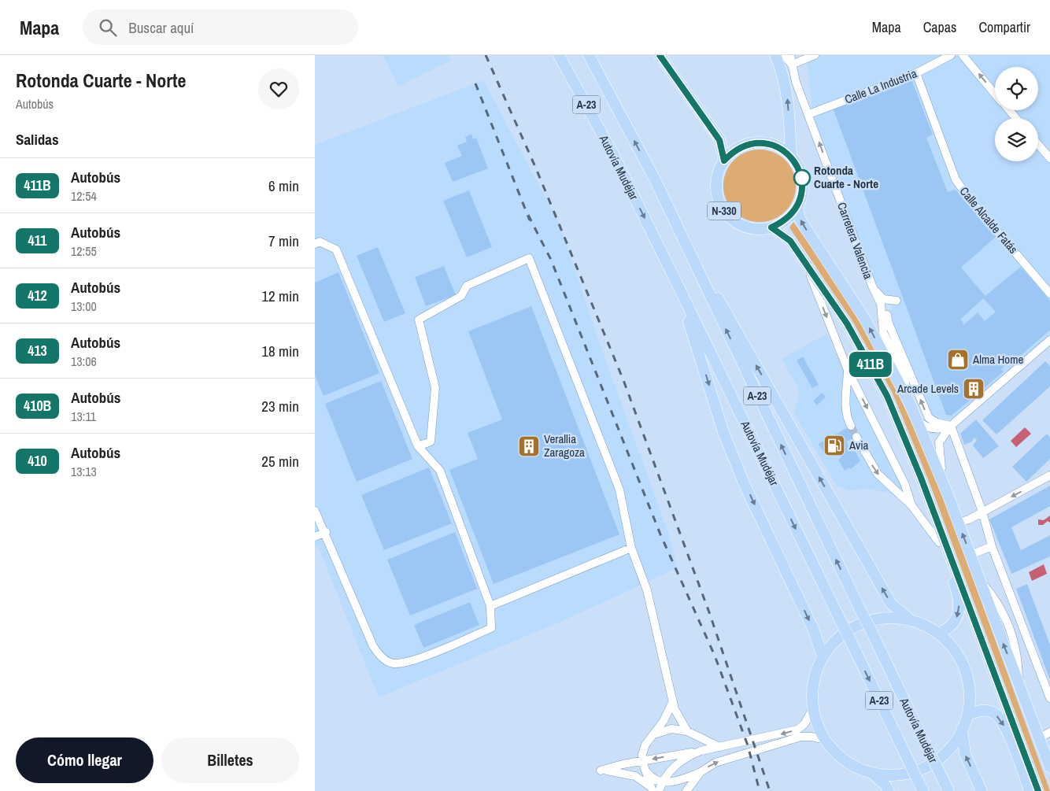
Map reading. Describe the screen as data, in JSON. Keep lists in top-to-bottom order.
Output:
{
  "streets": {
    "highway": ["A-23", "Autovía Mudéjar", "N-330"],
    "street": ["Calle La Industria", "Calle Alcalde Fatás", "Carretera Valencia"]
  },
  "crossings": [
    ["Calle La Industria", "Calle Alcalde Fatás"],
    ["Calle La Industria", "Carretera Valencia"]
  ],
  "one_way": ["Carretera Valencia"],
  "places": {
    "other": ["Rotonda Cuarte - Norte"],
    "shop": ["Alma Home"],
    "building": ["Arcade Levels", "Verallia Zaragoza"],
    "fuel station": ["Avia"]
  },
  "lines": ["bus line 411B"],
  "page": {
    "header": "Mapa",
    "search": "Buscar aquí",
    "nav": ["Mapa", "Capas", "Compartir"],
    "heading": [
      ["Rotonda Cuarte - Norte", "Autobús"],
      "Salidas"
    ],
    "on_map": "411B",
    "list": [
      {
        "mark": "411B",
        "name": "Autobús",
        "note": "12:54",
        "value": "6 min"
      },
      {
        "mark": "411",
        "name": "Autobús",
        "note": "12:55",
        "value": "7 min"
      },
      {
        "mark": "412",
        "name": "Autobús",
        "note": "13:00",
        "value": "12 min"
      },
      {
        "mark": "413",
        "name": "Autobús",
        "note": "13:06",
        "value": "18 min"
      },
      {
        "mark": "410B",
        "name": "Autobús",
        "note": "13:11",
        "value": "23 min"
      },
      {
        "mark": "410",
        "name": "Autobús",
        "note": "13:13",
        "value": "25 min"
      }
    ],
    "buttons": ["Cómo llegar", "Billetes"]
  }
}
